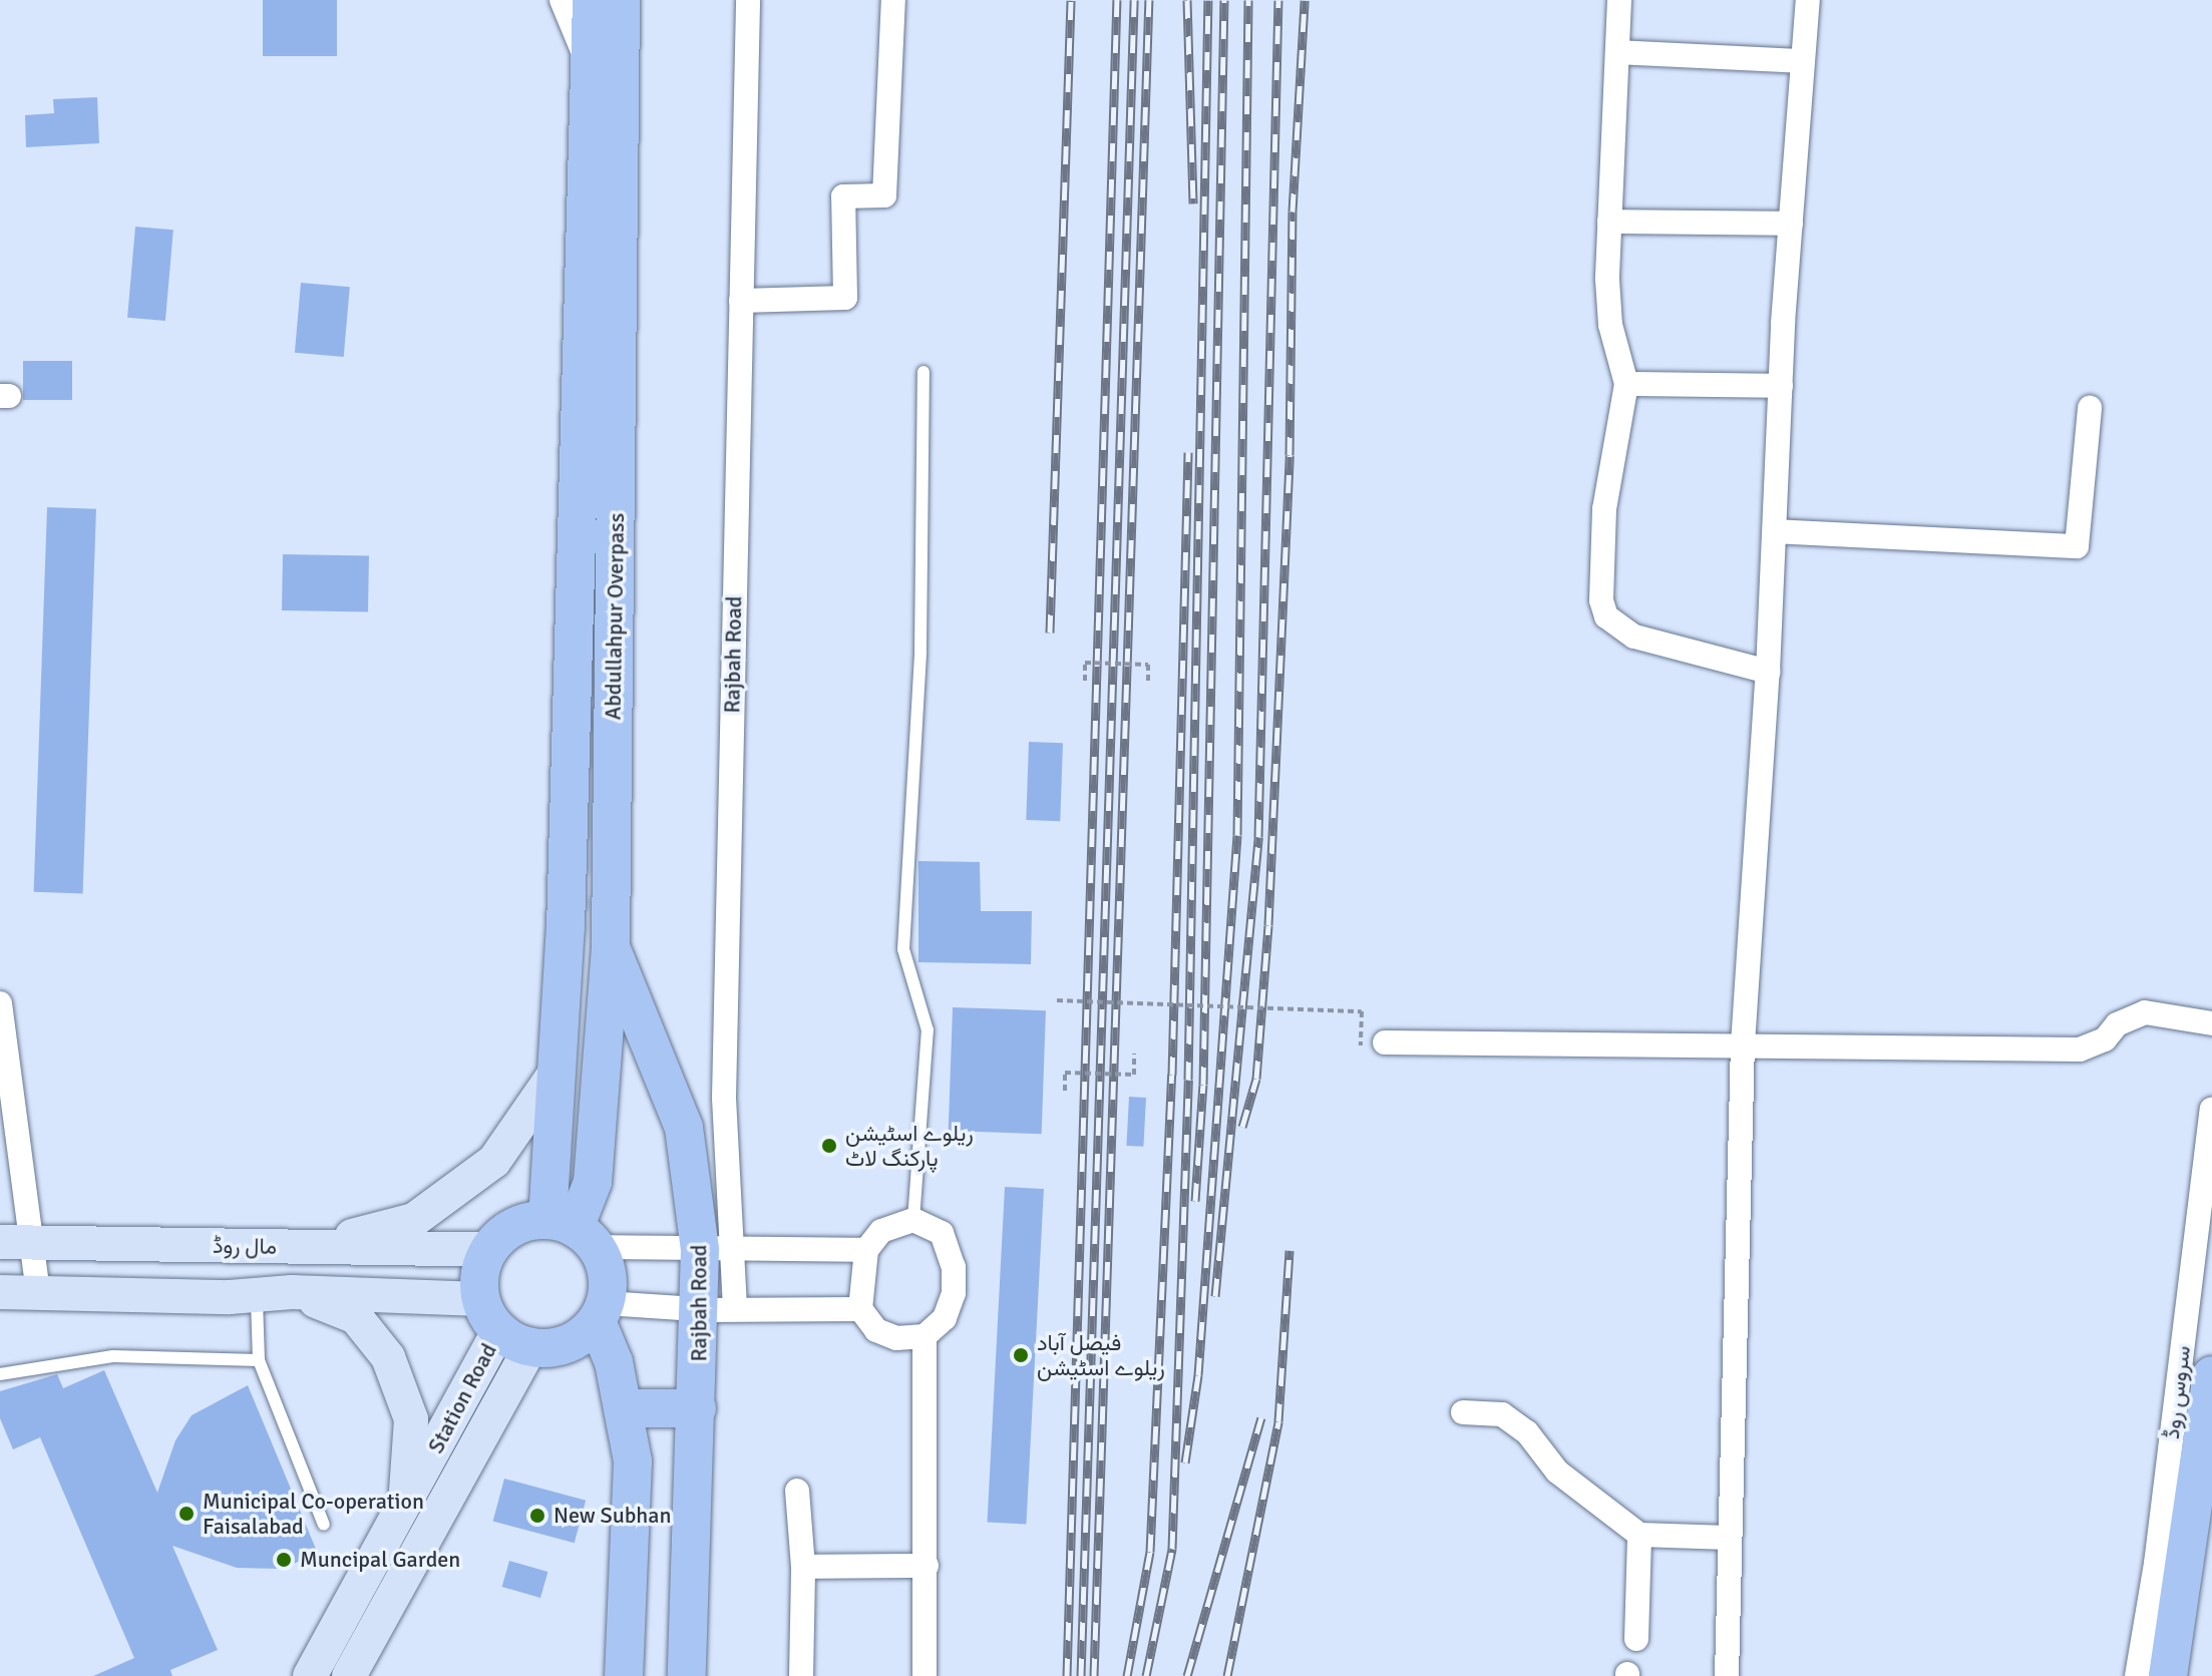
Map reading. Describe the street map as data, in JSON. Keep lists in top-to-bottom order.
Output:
{
  "streets": {
    "main road": [
      "Abdullahpur Overpass",
      "Rajbah Road",
      "مال روڈ",
      "Station Road"
    ],
    "street": ["سروس روڈ"]
  },
  "crossings": [
    ["Abdullahpur Overpass", "Rajbah Road"],
    ["Abdullahpur Overpass", "مال روڈ"],
    ["Abdullahpur Overpass", "Station Road"],
    ["مال روڈ", "Station Road"]
  ],
  "places": [
    "ریلوے اسٹیشن پارکنگ لاٹ",
    "فیصل آباد ریلوے اسٹیشن",
    "Municipal Co-operation Faisalabad",
    "New Subhan",
    "Muncipal Garden"
  ]
}
